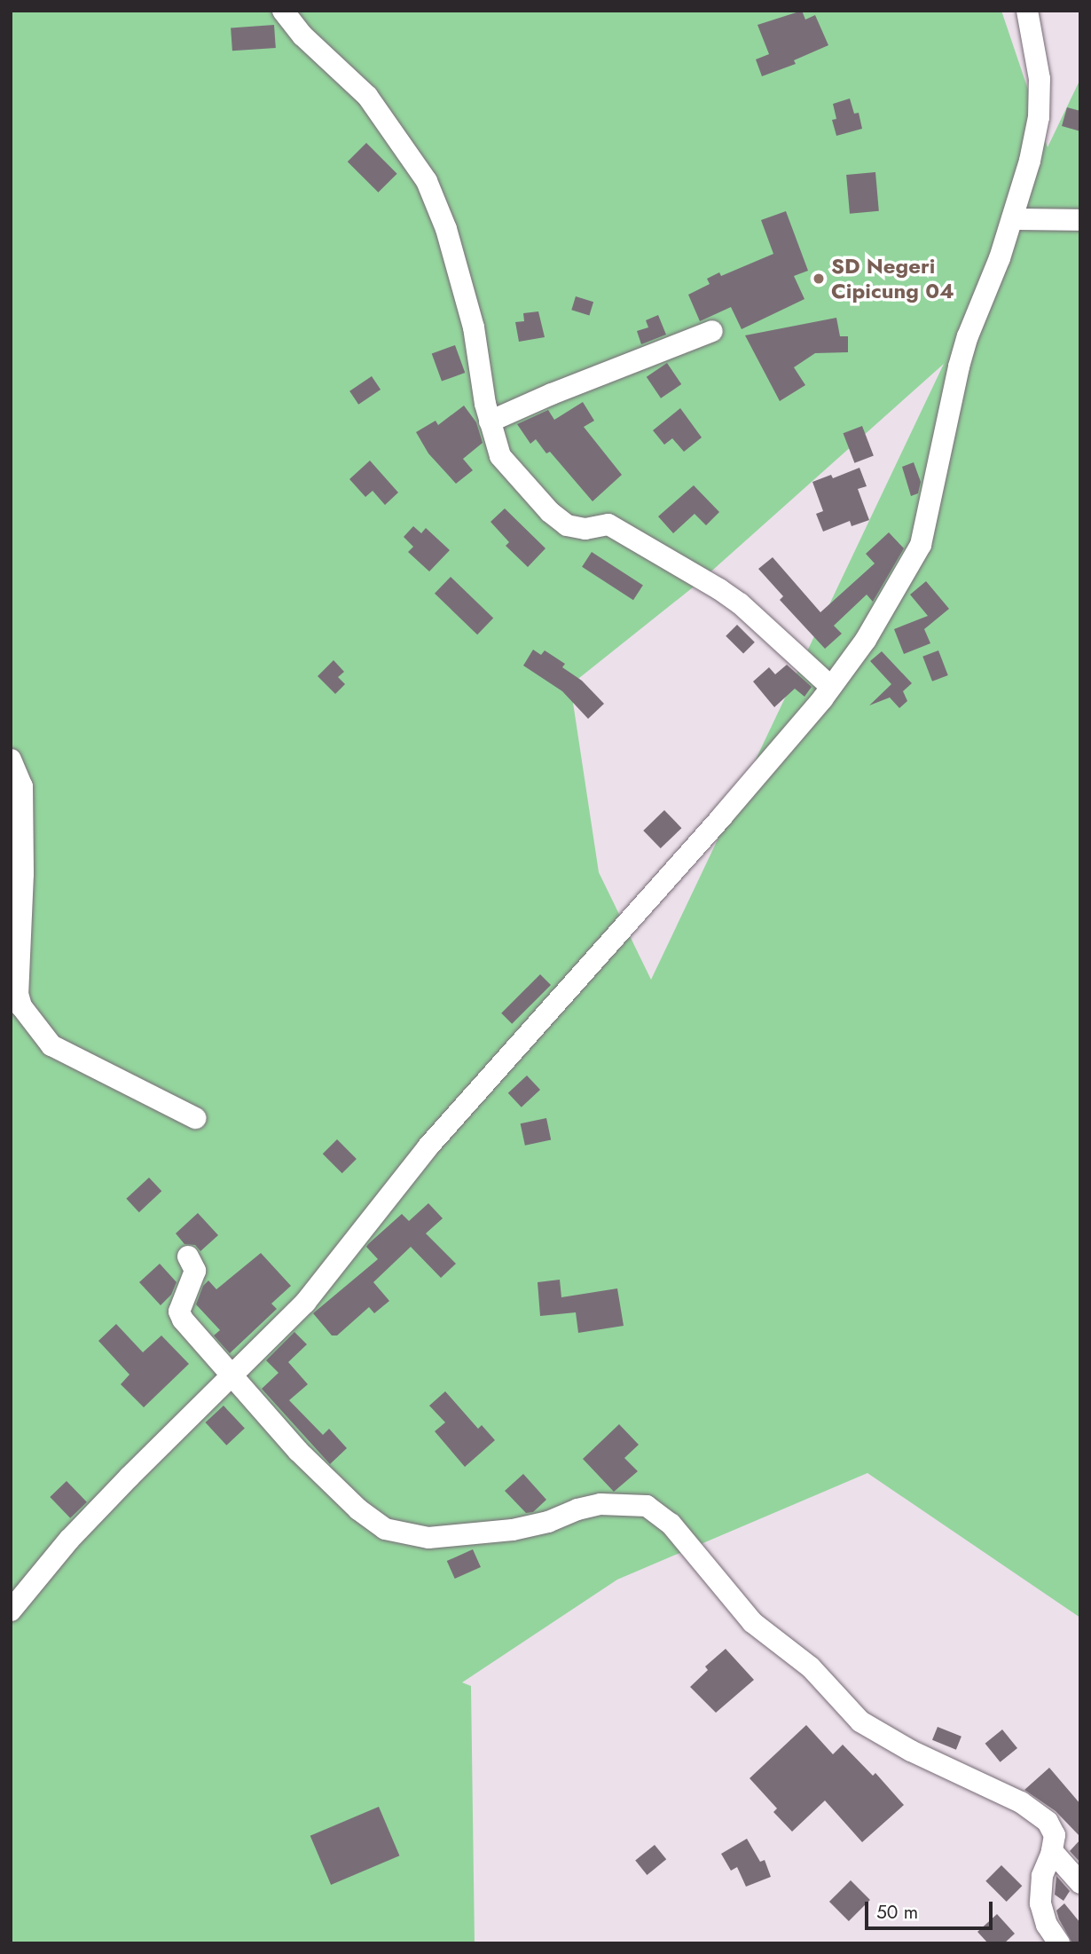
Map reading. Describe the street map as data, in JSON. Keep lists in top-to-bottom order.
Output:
{
  "places": ["SD Negeri Cipicung 04"],
  "scale_bar": "50 m"
}
